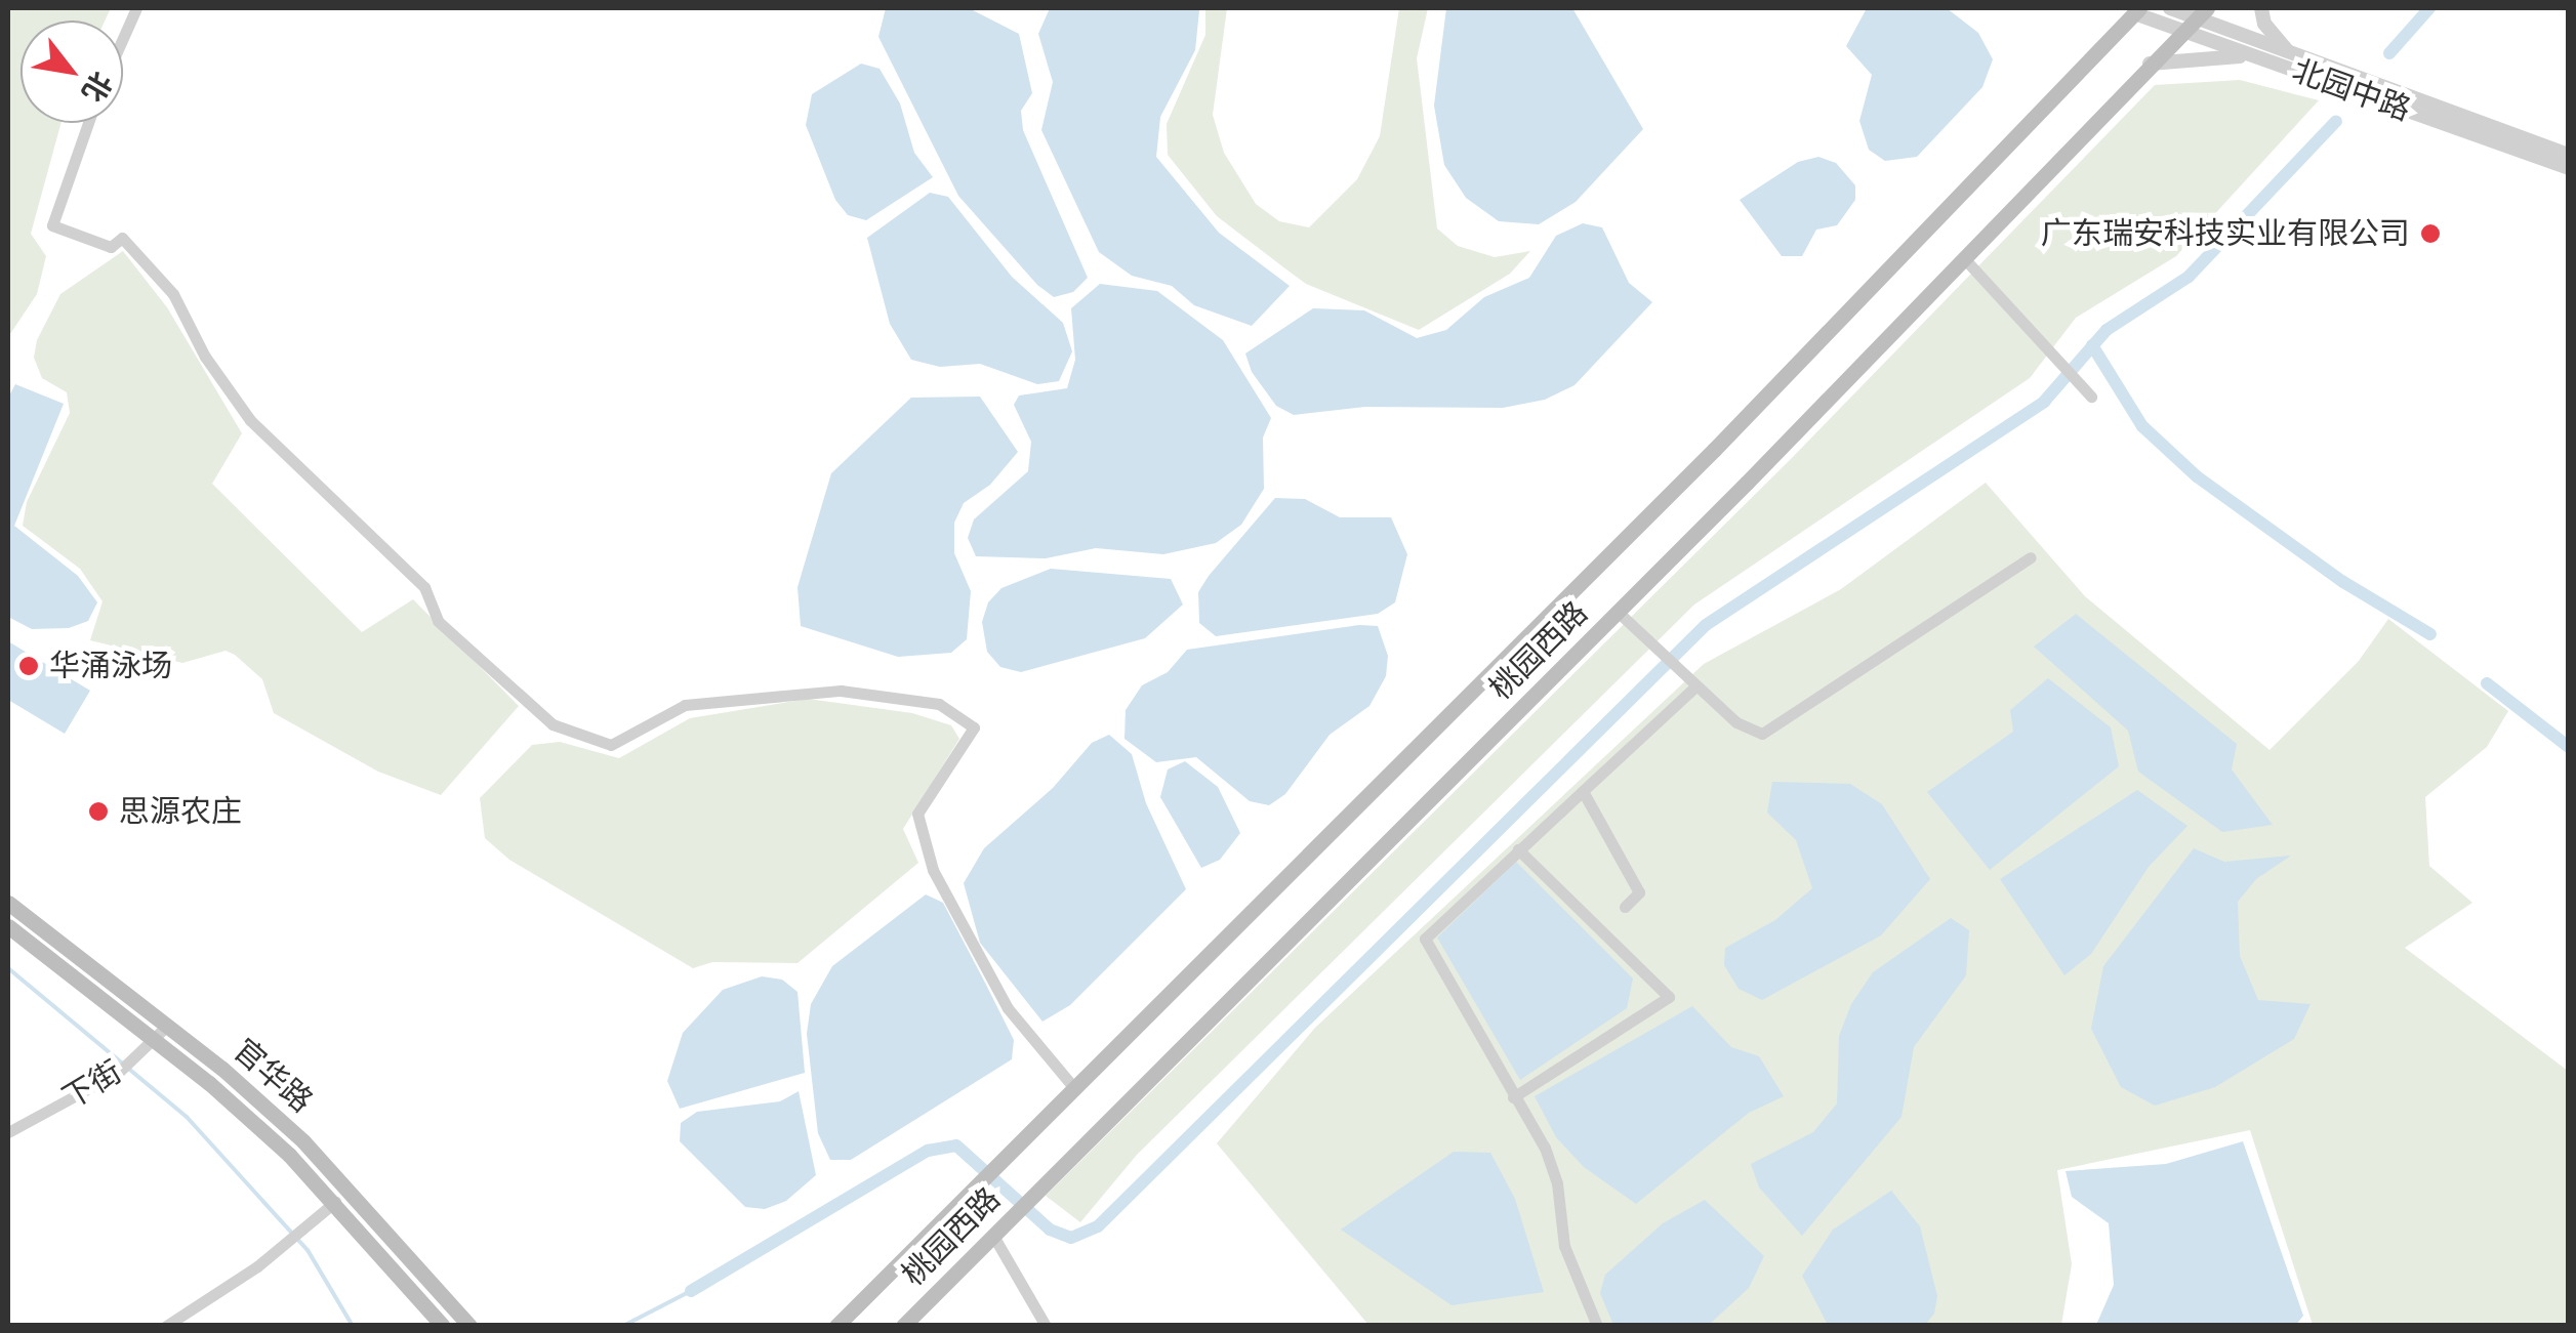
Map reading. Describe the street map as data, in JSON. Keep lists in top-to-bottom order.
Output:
{
  "streets": {
    "main road": ["桃园西路", "官华路"],
    "street": ["北园中路", "下街"]
  },
  "crossings": [
    ["北园中路", "桃园西路"],
    ["官华路", "下街"]
  ],
  "places": ["广东瑞安科技实业有限公司", "华涌泳场", "思源农庄"],
  "north": "bottom right"
}
